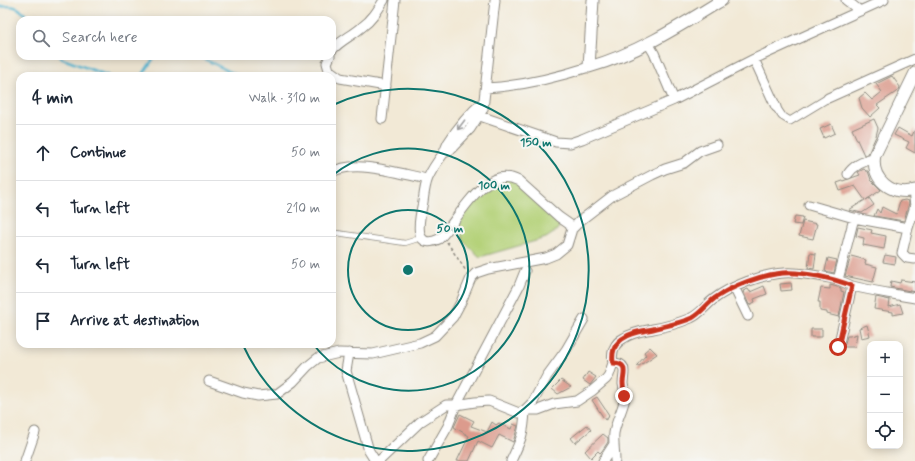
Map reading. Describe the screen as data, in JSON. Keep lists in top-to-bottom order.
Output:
{
  "page": {
    "search": "Search here",
    "heading": ["4 min", "Walk · 310 m"],
    "list": [
      ["Continue", "50 m"],
      ["Turn left", "210 m"],
      ["Turn left", "50 m"],
      "Arrive at destination"
    ],
    "map_buttons": ["+", "−"]
  },
  "rings": ["150 m", "100 m", "50 m"]
}
